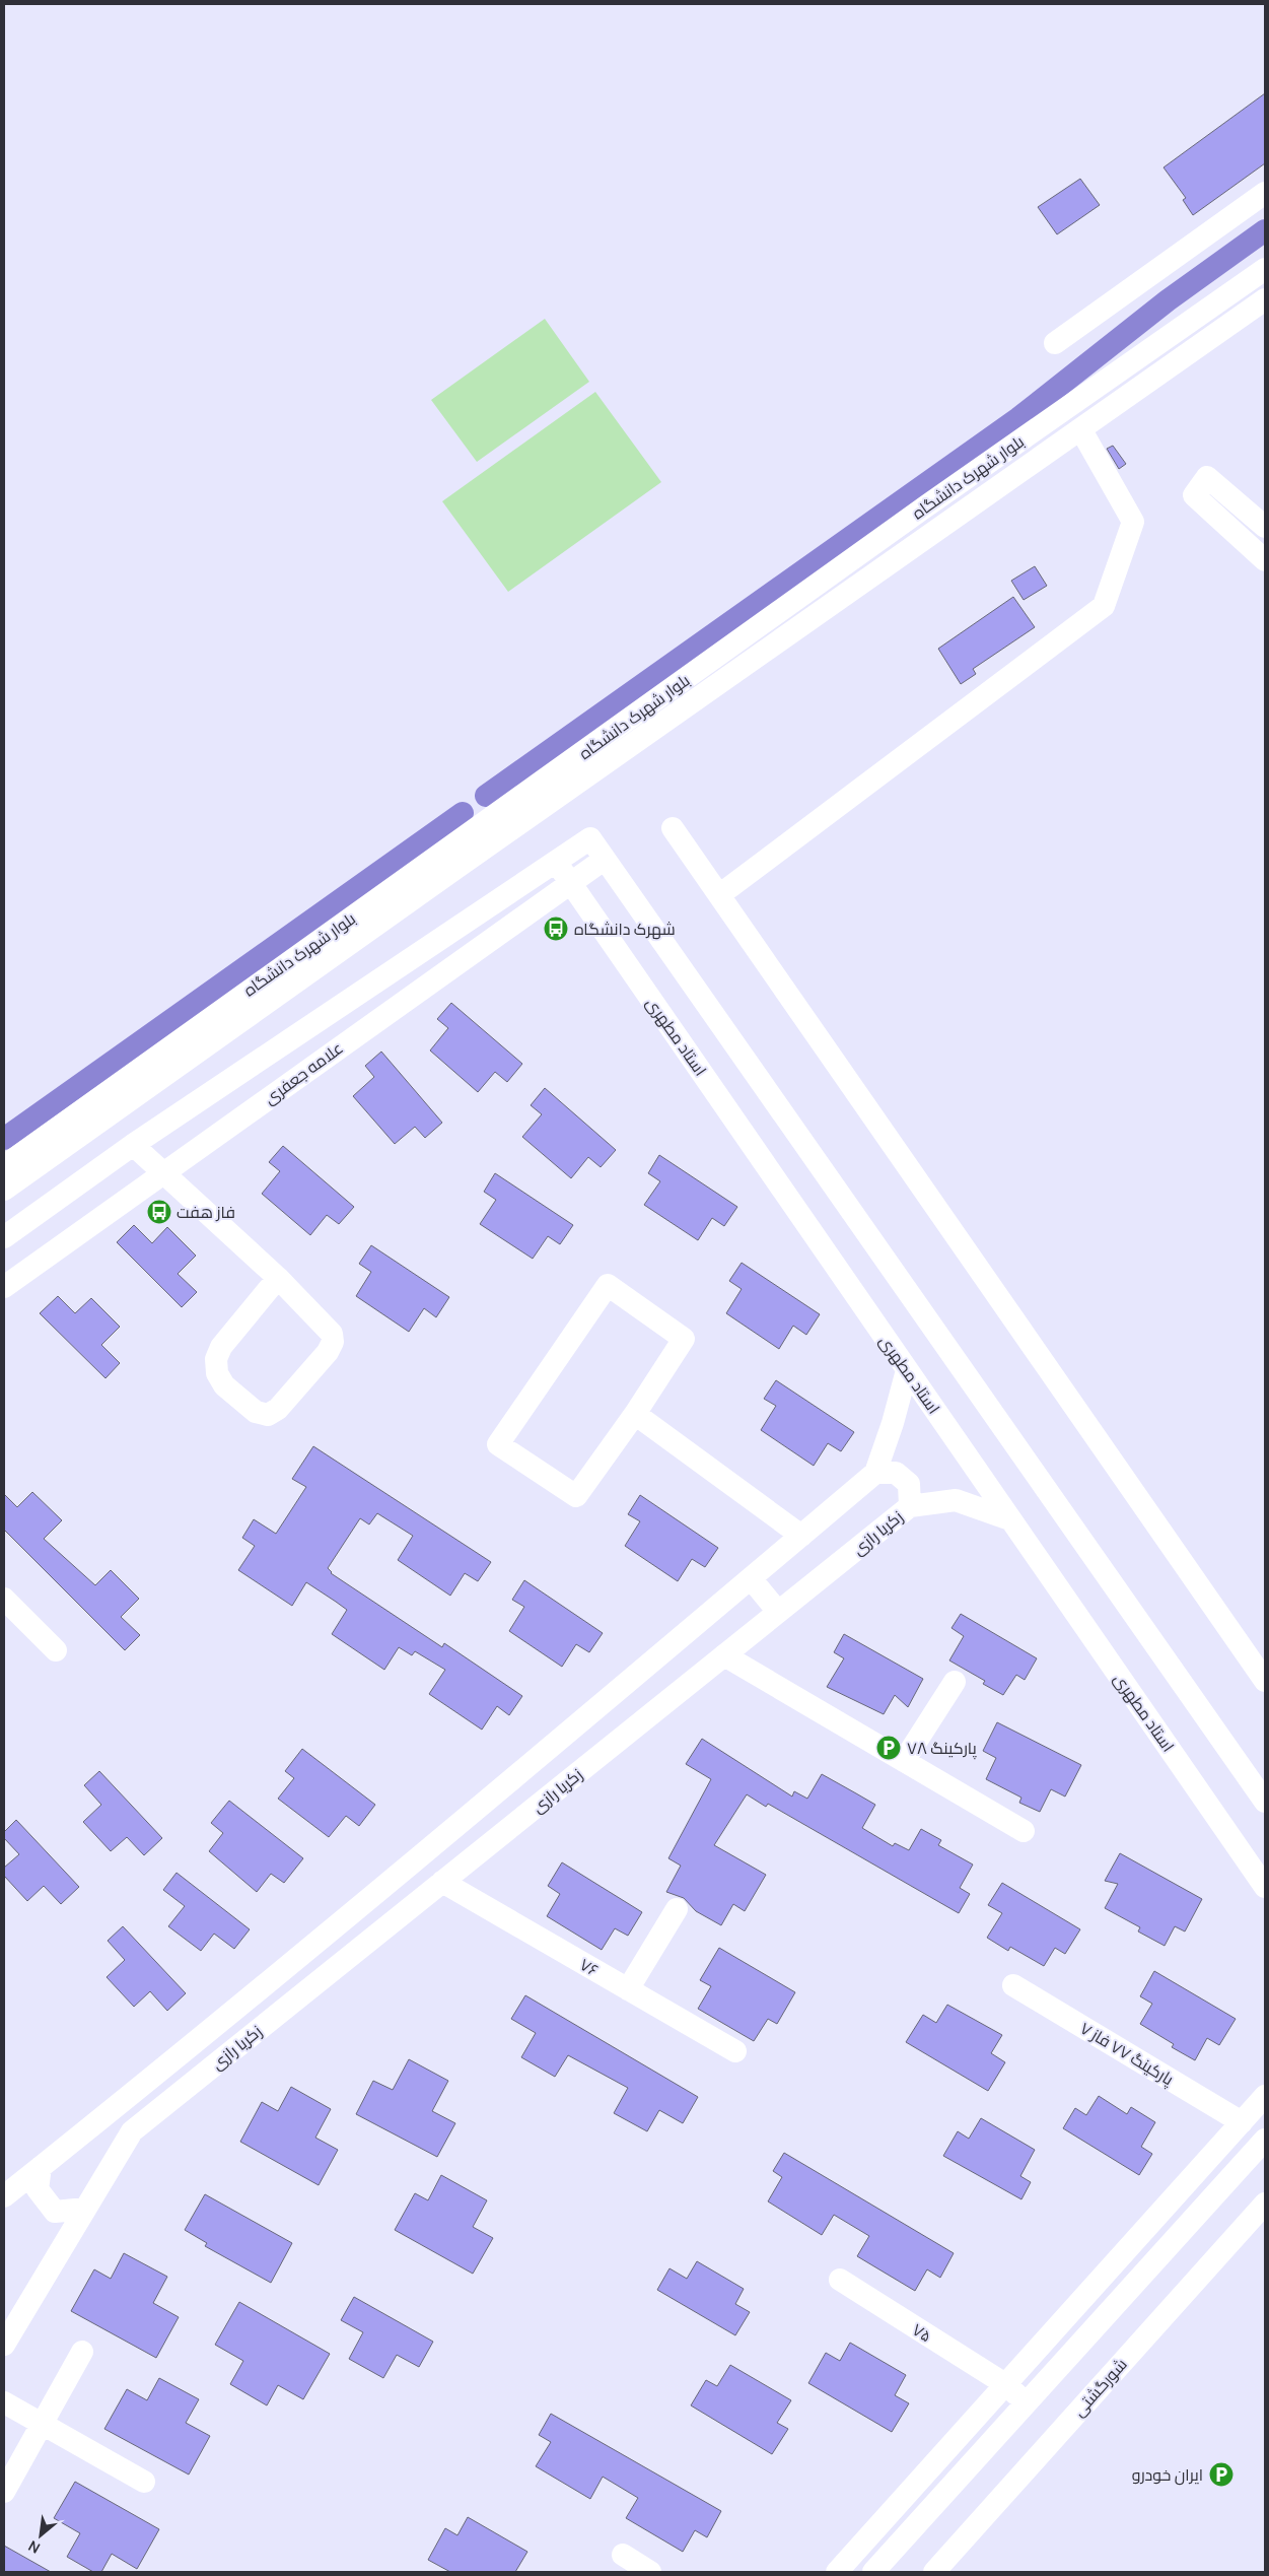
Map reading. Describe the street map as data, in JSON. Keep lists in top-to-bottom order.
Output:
{
  "streets": {
    "street": [
      "بلوار شهرک دانشگاه",
      "استاد مطهری",
      "علامه جعفری",
      "زکریا رازی",
      "۷۶",
      "پارکینگ ۷۷ فاز ۷",
      "۷۵",
      "شورگشتی"
    ]
  },
  "crossings": [
    ["استاد مطهری", "علامه جعفری"],
    ["زکریا رازی", "۷۶"]
  ],
  "places": {
    "bus stop": ["شهرک دانشگاه", "فاز هفت"],
    "parking": ["پارکینگ ۷۸", "ایران خودرو"]
  },
  "north": "bottom left"
}
